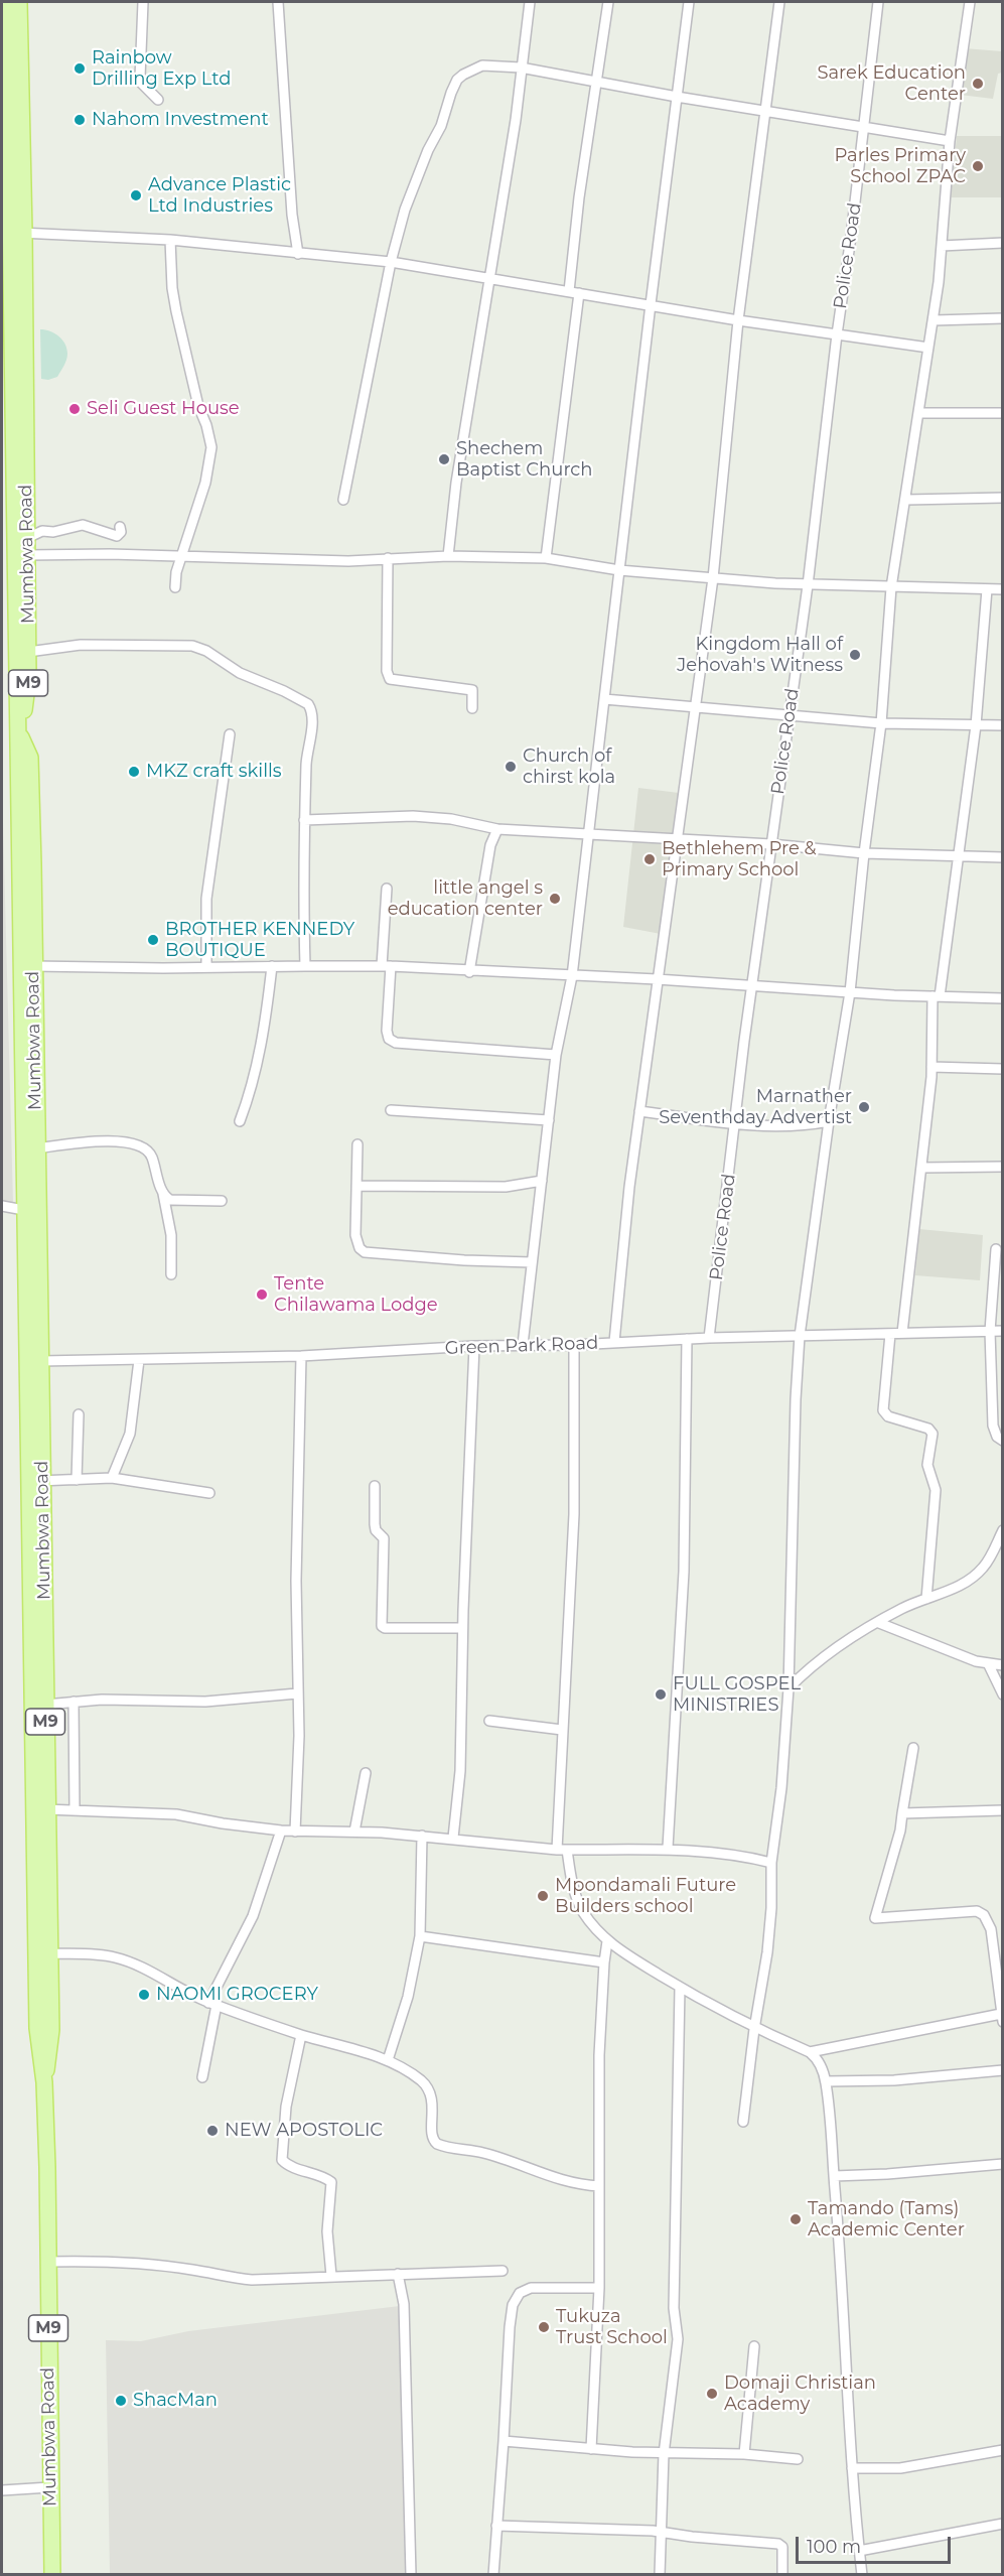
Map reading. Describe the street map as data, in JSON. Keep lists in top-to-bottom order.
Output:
{
  "streets": {
    "main road": ["Mumbwa Road", "M9"],
    "street": ["Police Road", "Green Park Road"]
  },
  "crossings": [
    ["Police Road", "Green Park Road"],
    ["Mumbwa Road", "Green Park Road"]
  ],
  "places": [
    "Rainbow Drilling Exp Ltd",
    "Sarek Education Center",
    "Nahom Investment",
    "Parles Primary School ZPAC",
    "Advance Plastic Ltd Industries",
    "Seli Guest House",
    "Shechem Baptist Church",
    "Kingdom Hall of Jehovah's Witness",
    "Church of chirst kola",
    "MKZ craft skills",
    "Bethlehem Pre & Primary School",
    "little angel s education center",
    "BROTHER KENNEDY BOUTIQUE",
    "Marnather Seventhday Advertist",
    "Tente Chilawama Lodge",
    "FULL GOSPEL MINISTRIES",
    "Mpondamali Future Builders school",
    "NAOMI GROCERY",
    "NEW APOSTOLIC",
    "Tamando (Tams) Academic Center",
    "Tukuza Trust School",
    "Domaji Christian Academy",
    "ShacMan"
  ],
  "scale_bar": "100 m"
}
